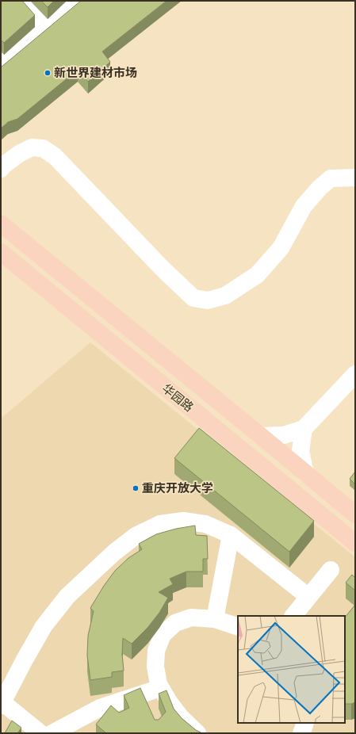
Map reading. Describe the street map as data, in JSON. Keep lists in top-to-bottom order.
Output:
{
  "streets": {
    "main road": ["华园路"]
  },
  "places": ["新世界建材市场", "重庆开放大学"]
}
